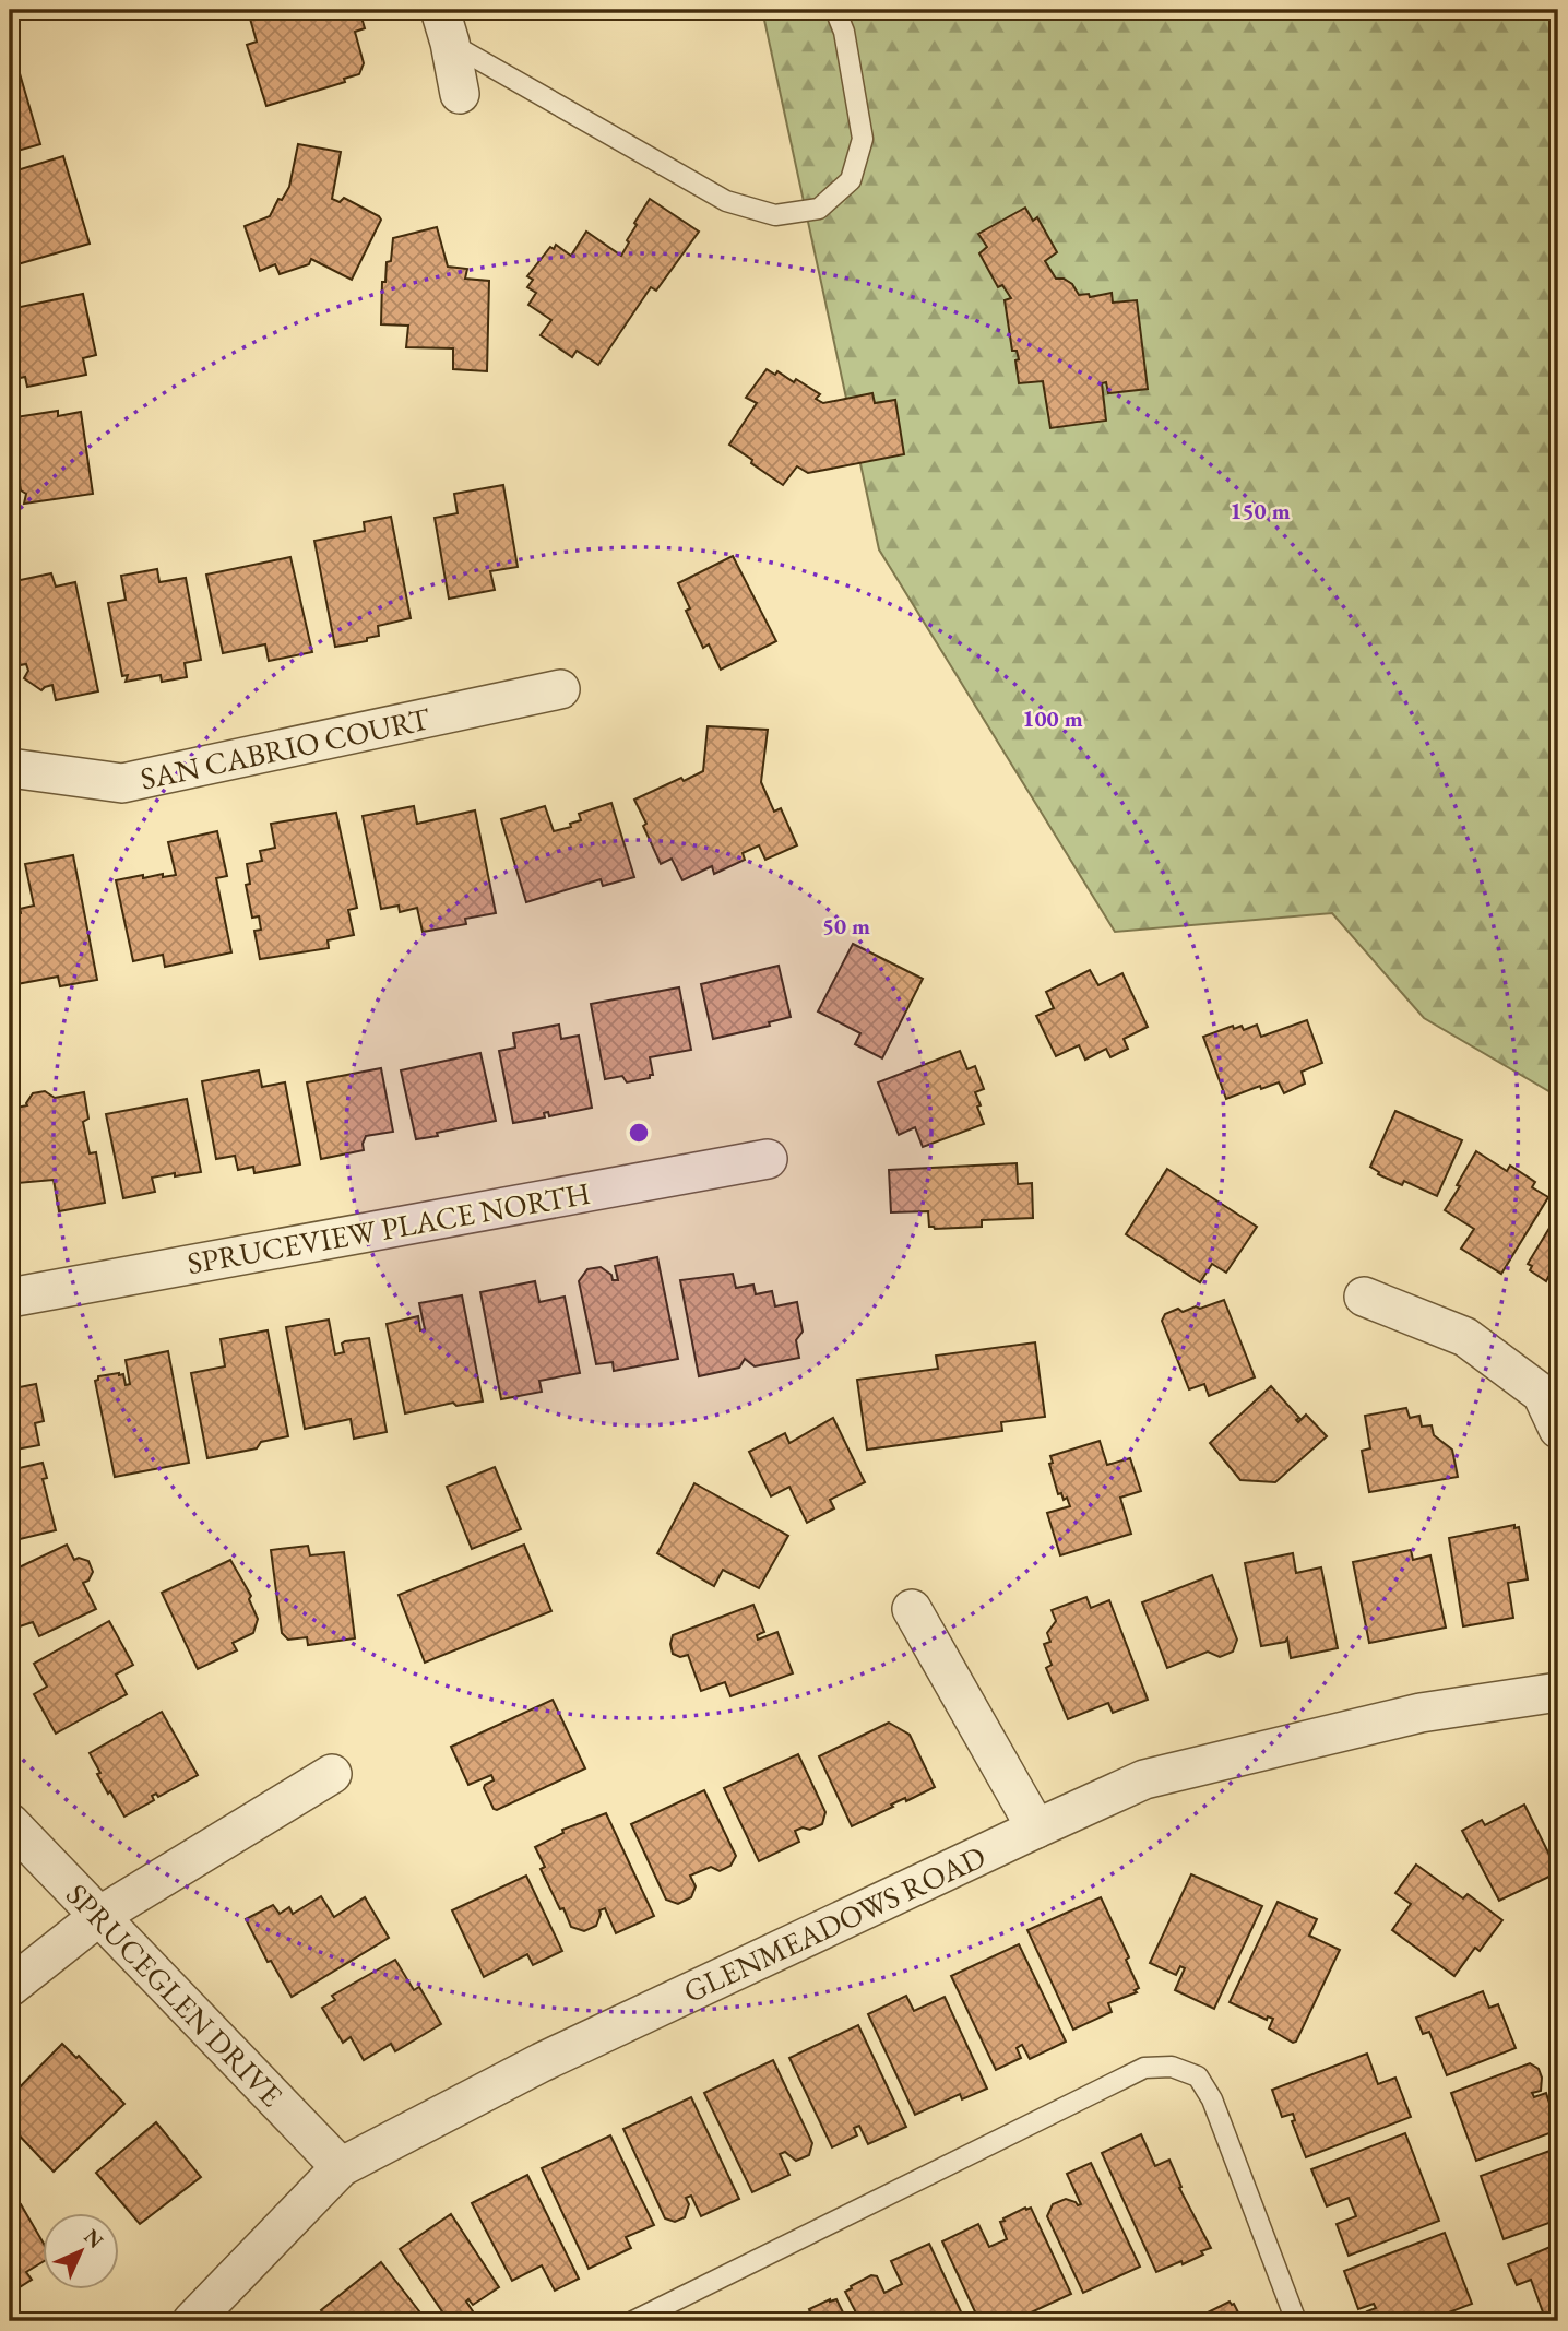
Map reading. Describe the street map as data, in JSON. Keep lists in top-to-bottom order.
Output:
{
  "streets": {
    "street": [
      "SAN CABRIO COURT",
      "SPRUCEVIEW PLACE NORTH",
      "GLENMEADOWS ROAD",
      "SPRUCEGLEN DRIVE"
    ]
  },
  "crossings": [
    ["GLENMEADOWS ROAD", "SPRUCEGLEN DRIVE"]
  ],
  "north": "top right",
  "rings": ["150 m", "100 m", "50 m"]
}
